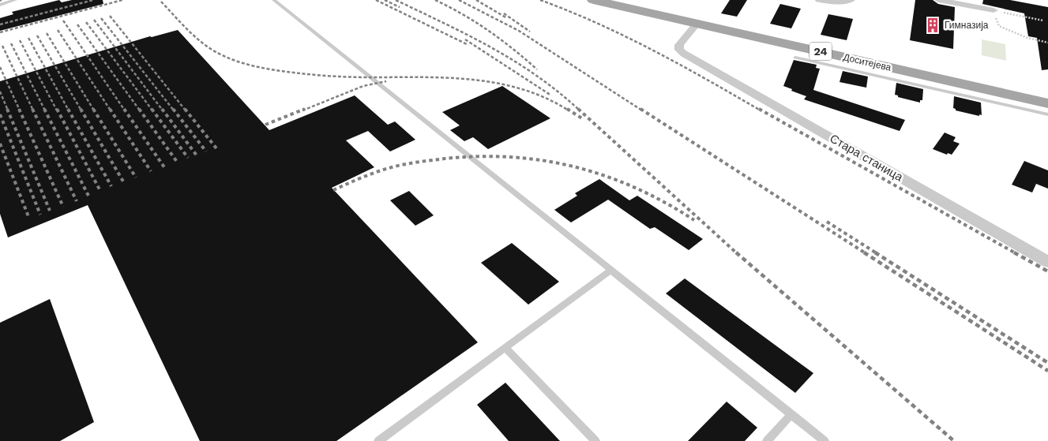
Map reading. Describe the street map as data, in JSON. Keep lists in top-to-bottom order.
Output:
{
  "streets": {
    "main road": ["24", "Доситејева"],
    "street": ["Стара станица"]
  },
  "crossings": [
    ["Доситејева", "Стара станица"]
  ],
  "places": {
    "building": ["Гимназија"]
  }
}
